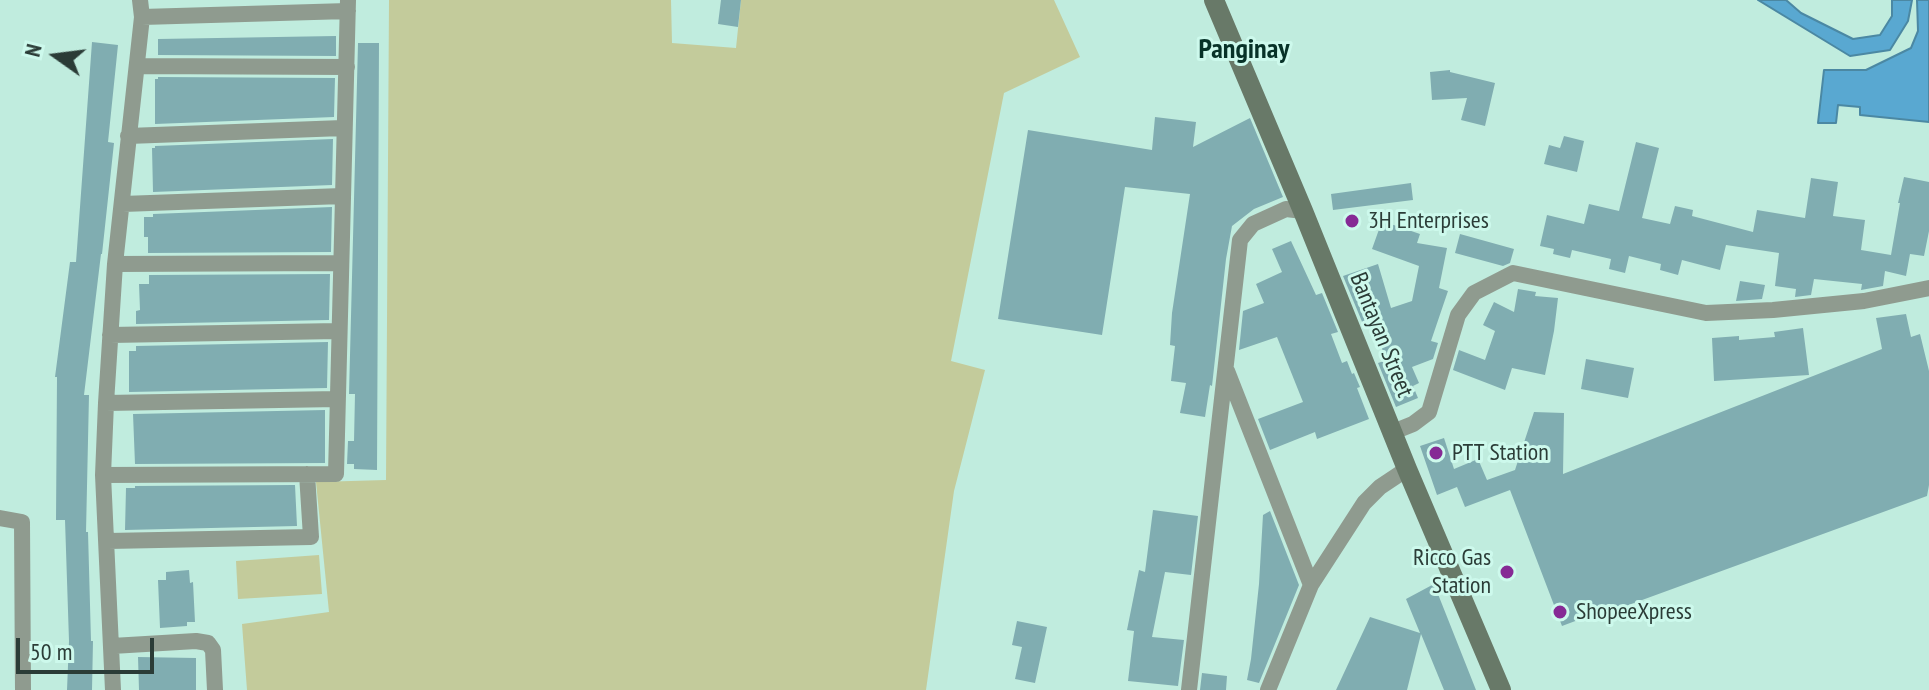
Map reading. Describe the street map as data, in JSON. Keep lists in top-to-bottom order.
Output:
{
  "streets": {
    "main road": ["Bantayan Street"]
  },
  "districts": ["Panginay"],
  "places": [
    "3H Enterprises",
    "PTT Station",
    "Ricco Gas Station",
    "ShopeeXpress"
  ],
  "scale_bar": "50 m",
  "north": "left"
}
